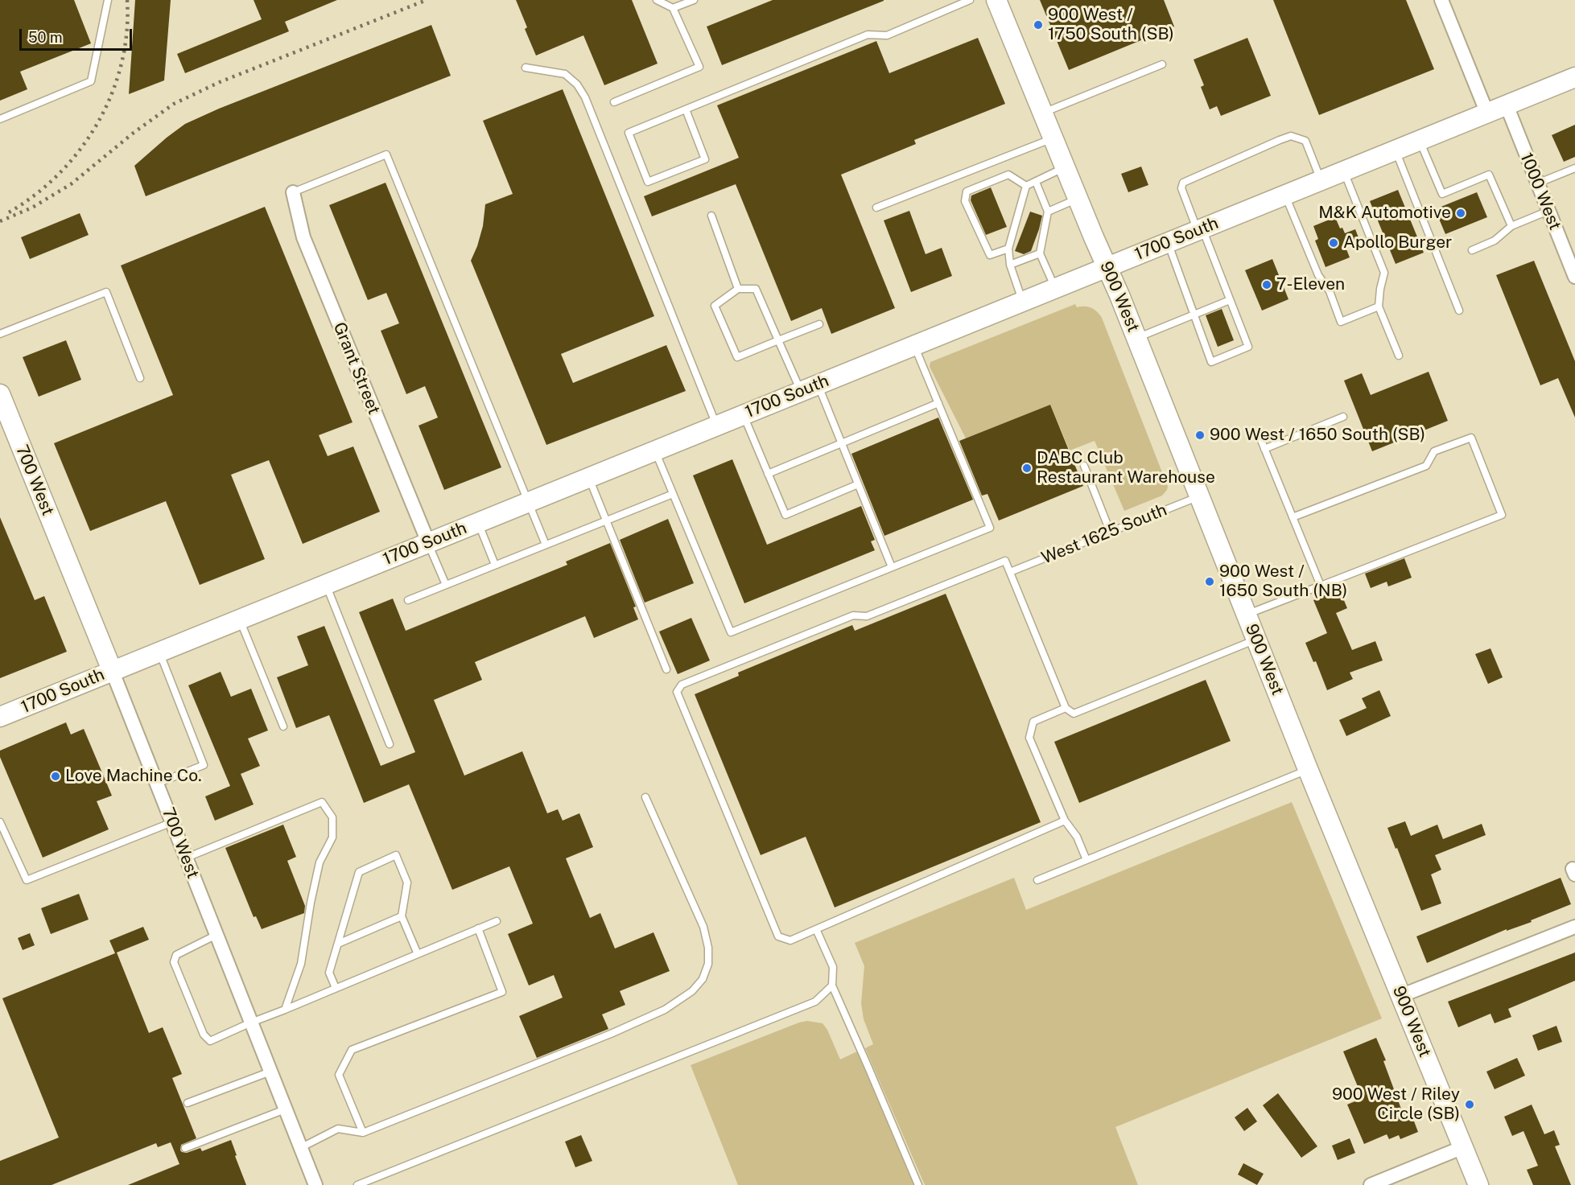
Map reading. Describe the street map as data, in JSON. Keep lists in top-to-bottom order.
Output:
{
  "streets": {
    "street": [
      "1000 West",
      "1700 South",
      "900 West",
      "Grant Street",
      "700 West"
    ],
    "lane": ["West 1625 South"]
  },
  "crossings": [
    ["1000 West", "1700 South"],
    ["1700 South", "900 West"],
    ["1700 South", "Grant Street"],
    ["1700 South", "700 West"],
    ["900 West", "West 1625 South"]
  ],
  "places": [
    "900 West / 1750 South (SB)",
    "M&K Automotive",
    "Apollo Burger",
    "7-Eleven",
    "900 West / 1650 South (SB)",
    "DABC Club Restaurant Warehouse",
    "900 West / 1650 South (NB)",
    "Love Machine Co.",
    "900 West / Riley Circle (SB)"
  ],
  "scale_bar": "50 m"
}
